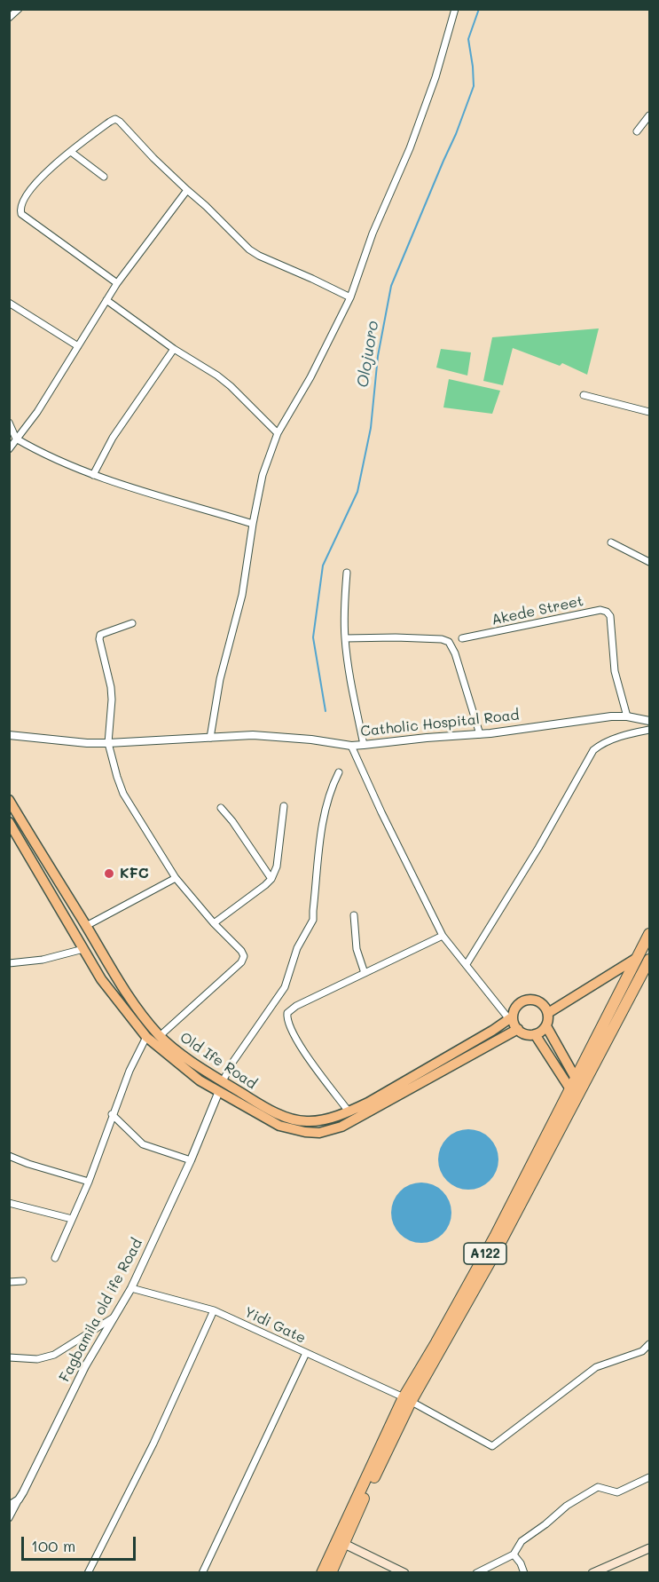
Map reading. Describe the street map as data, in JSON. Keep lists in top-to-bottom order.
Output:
{
  "streets": {
    "highway": ["A122"],
    "main road": ["Old Ife Road"],
    "street": [
      "Akede Street",
      "Catholic Hospital Road",
      "Fagbamila old ife Road",
      "Yidi Gate"
    ]
  },
  "crossings": [
    ["Akede Street", "Catholic Hospital Road"],
    ["Old Ife Road", "Fagbamila old ife Road"],
    ["A122", "Yidi Gate"],
    ["Fagbamila old ife Road", "Yidi Gate"]
  ],
  "water": ["Olojuoro"],
  "places": ["KFC"],
  "scale_bar": "100 m"
}
